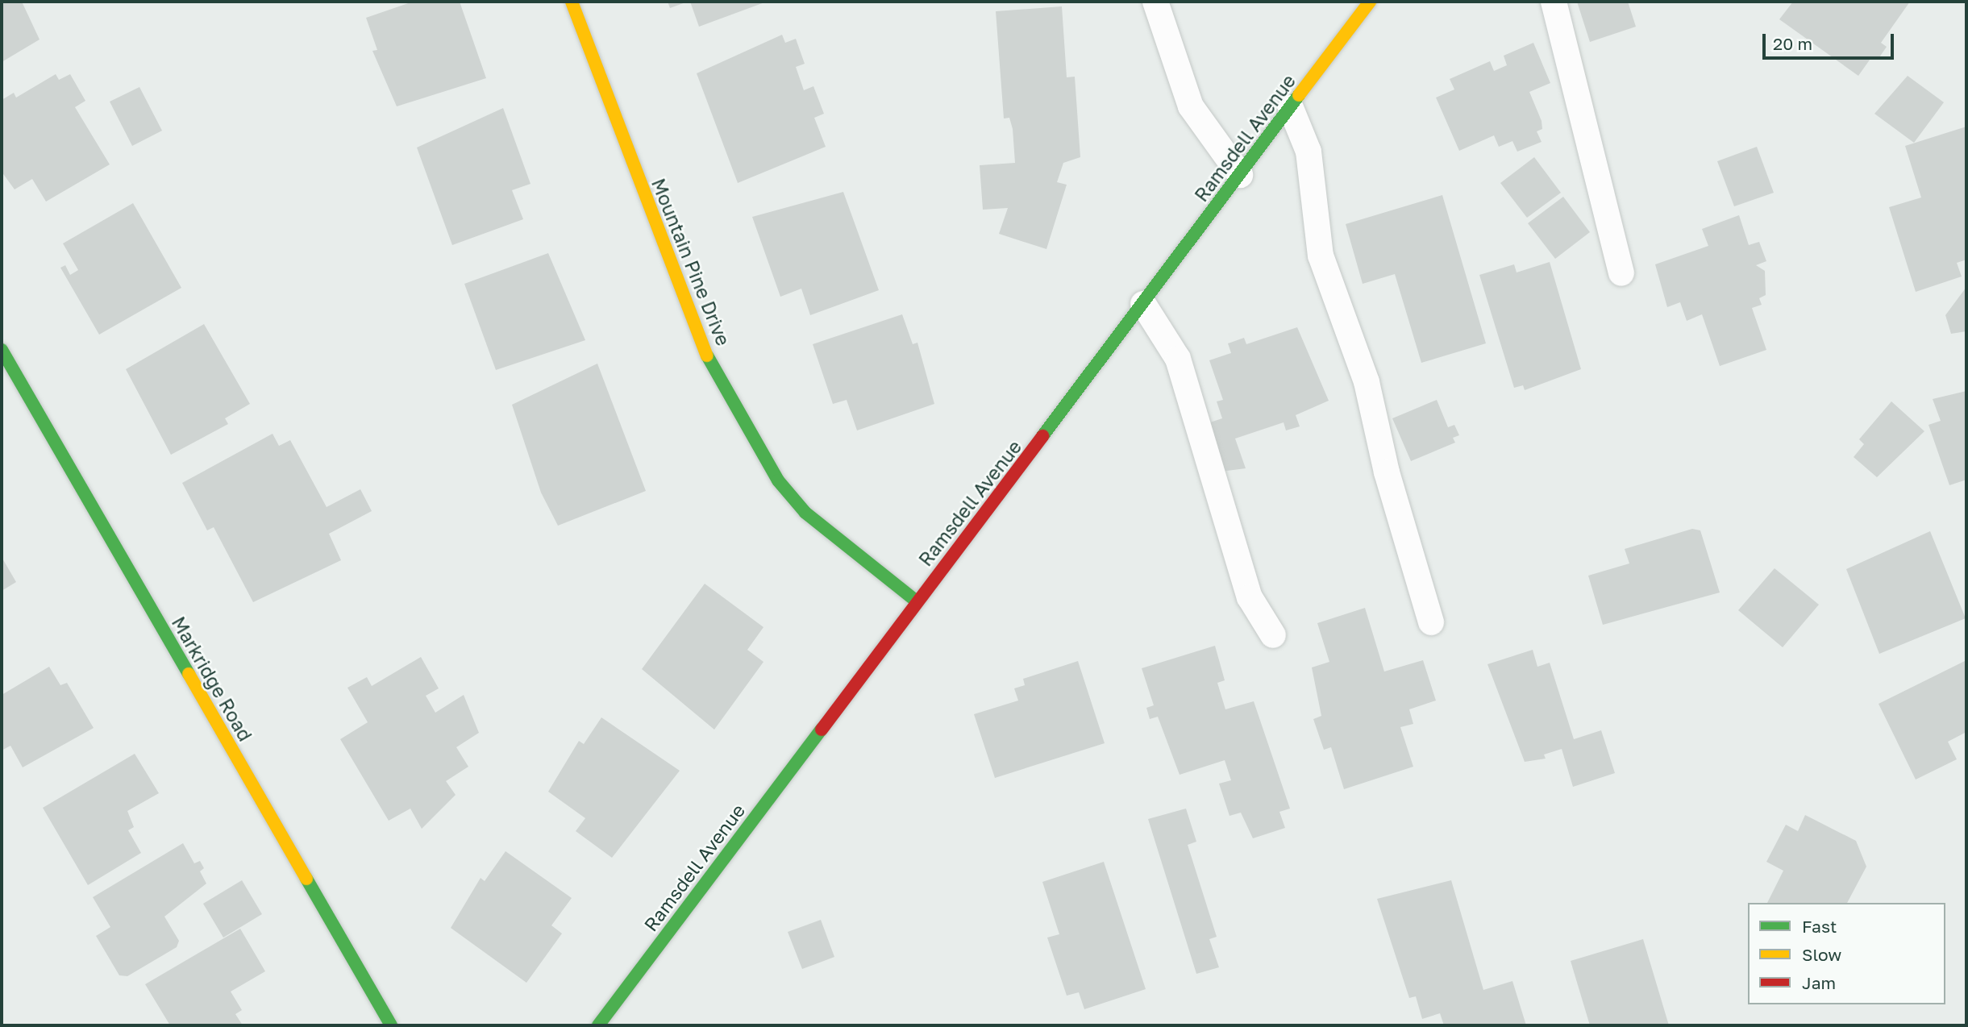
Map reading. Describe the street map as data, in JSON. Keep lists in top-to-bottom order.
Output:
{
  "streets": {
    "street": ["Ramsdell Avenue", "Mountain Pine Drive", "Markridge Road"]
  },
  "crossings": [
    ["Ramsdell Avenue", "Mountain Pine Drive"]
  ],
  "legend": ["Fast", "Slow", "Jam"],
  "scale_bar": "20 m"
}
